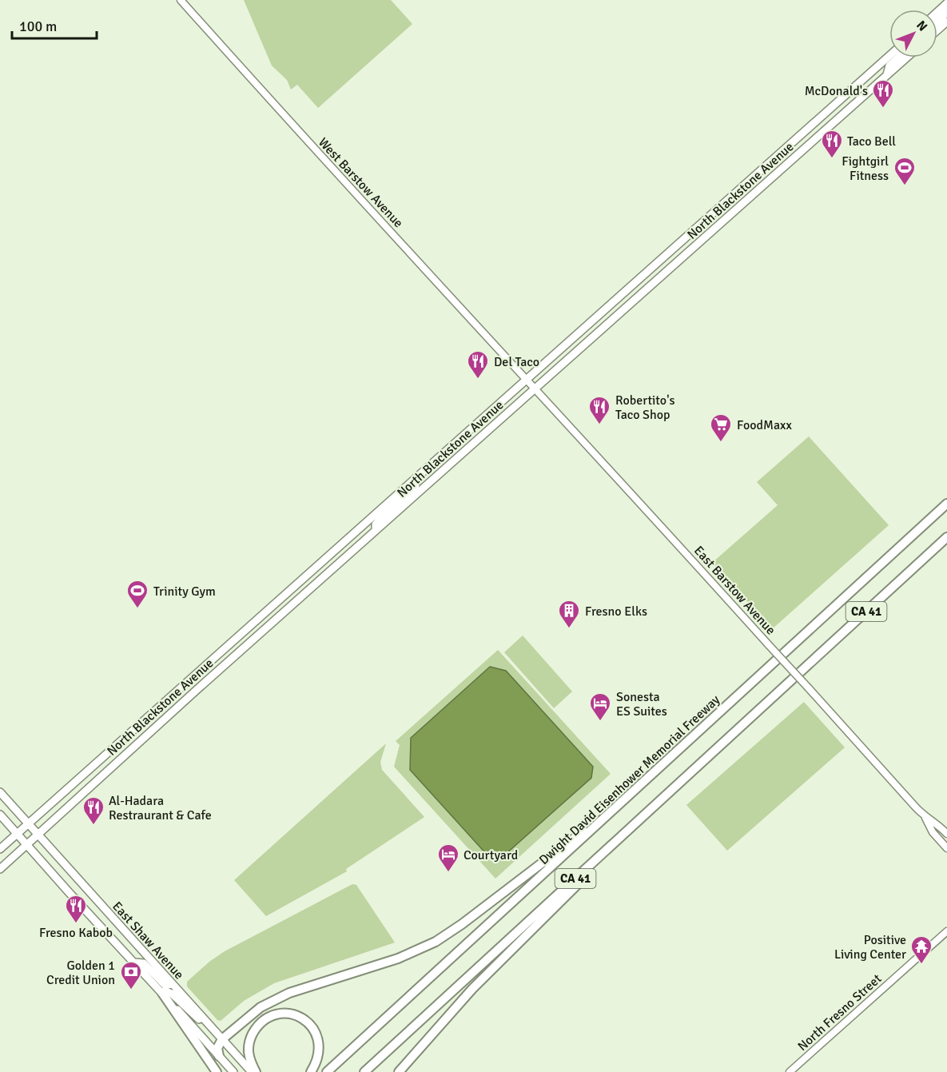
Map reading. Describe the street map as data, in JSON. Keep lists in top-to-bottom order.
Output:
{
  "streets": {
    "highway": ["CA 41", "Dwight David Eisenhower Memorial Freeway"],
    "main road": [
      "West Barstow Avenue",
      "North Blackstone Avenue",
      "East Barstow Avenue",
      "East Shaw Avenue",
      "North Fresno Street"
    ]
  },
  "crossings": [
    ["West Barstow Avenue", "North Blackstone Avenue"],
    ["West Barstow Avenue", "East Barstow Avenue"],
    ["North Blackstone Avenue", "East Barstow Avenue"],
    ["North Blackstone Avenue", "East Shaw Avenue"]
  ],
  "places": {
    "restaurant": [
      "McDonald's",
      "Taco Bell",
      "Del Taco",
      "Robertito's Taco Shop",
      "Al-Hadara Restraurant & Cafe",
      "Fresno Kabob"
    ],
    "sports": ["Fightgirl Fitness", "Trinity Gym"],
    "supermarket": ["FoodMaxx"],
    "building": ["Fresno Elks"],
    "hotel": ["Sonesta ES Suites", "Courtyard"],
    "temple": ["Positive Living Center"],
    "bank": ["Golden 1 Credit Union"]
  },
  "scale_bar": "100 m",
  "north": "top right"
}
